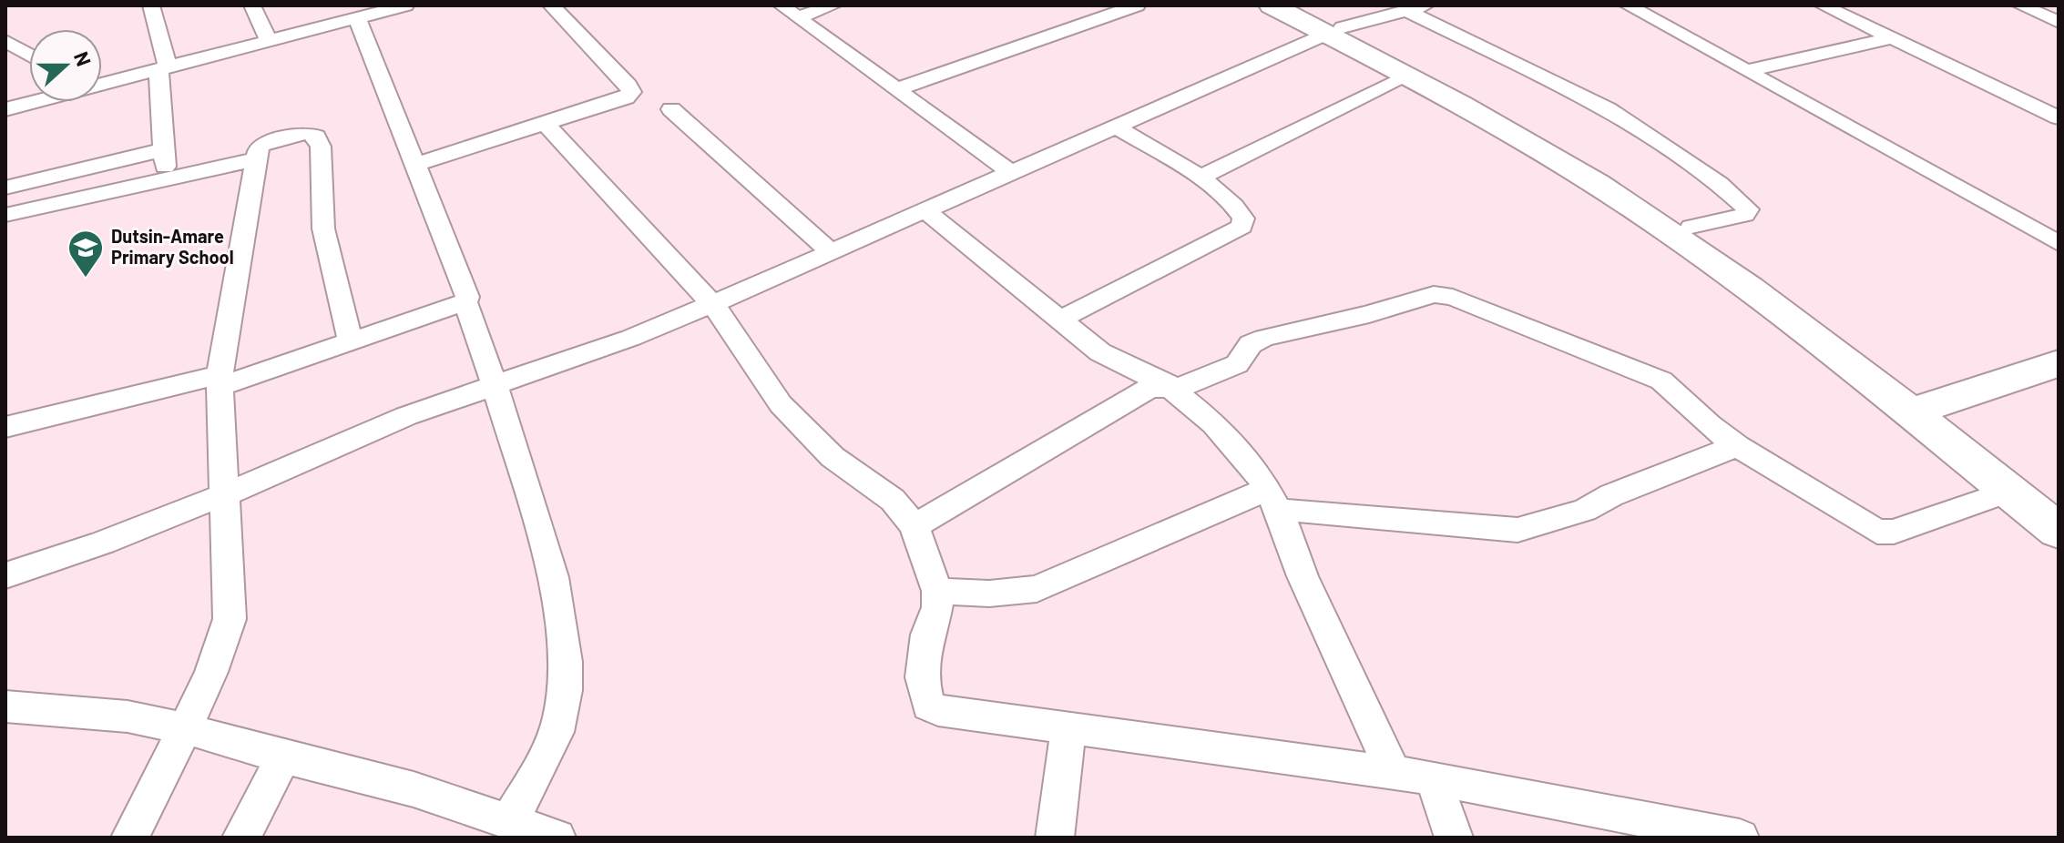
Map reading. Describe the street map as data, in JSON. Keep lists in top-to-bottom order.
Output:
{
  "places": {
    "school or university": ["Dutsin-Amare Primary School"]
  },
  "north": "right"
}
